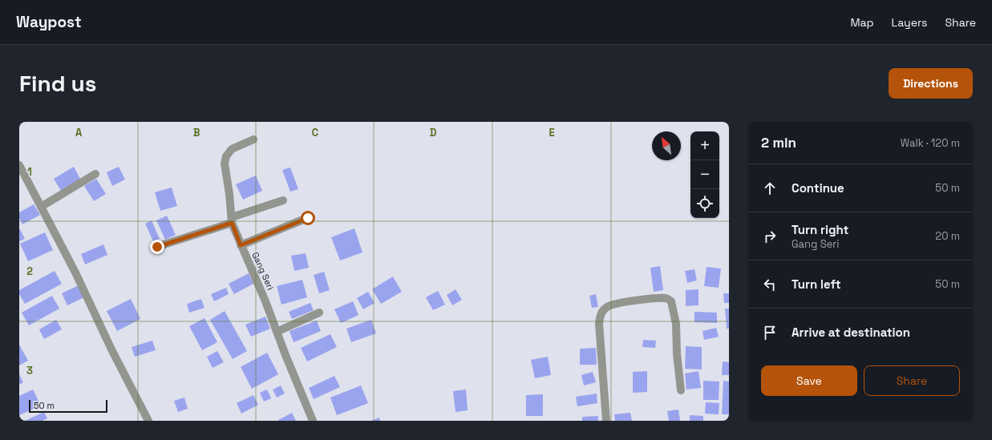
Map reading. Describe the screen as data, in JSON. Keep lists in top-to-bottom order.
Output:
{
  "streets": {
    "street": ["Gang Seri"]
  },
  "scale_bar": "50 m",
  "north": "top left",
  "page": {
    "header": "Waypost",
    "nav": ["Map", "Layers", "Share"],
    "buttons": [
      "Directions",
      ["Save", "Share"]
    ],
    "title": "Find us",
    "heading": ["2 min", "Walk · 120 m"],
    "map_buttons": ["+", "−"],
    "list": [
      ["Continue", "50 m"],
      ["Turn right", "Gang Seri", "20 m"],
      ["Turn left", "50 m"],
      "Arrive at destination"
    ],
    "scale": "50 m"
  },
  "grid": {
    "columns": [
      "A",
      "B",
      "C",
      "D",
      "E"
    ],
    "rows": ["1", "2", "3"]
  }
}
